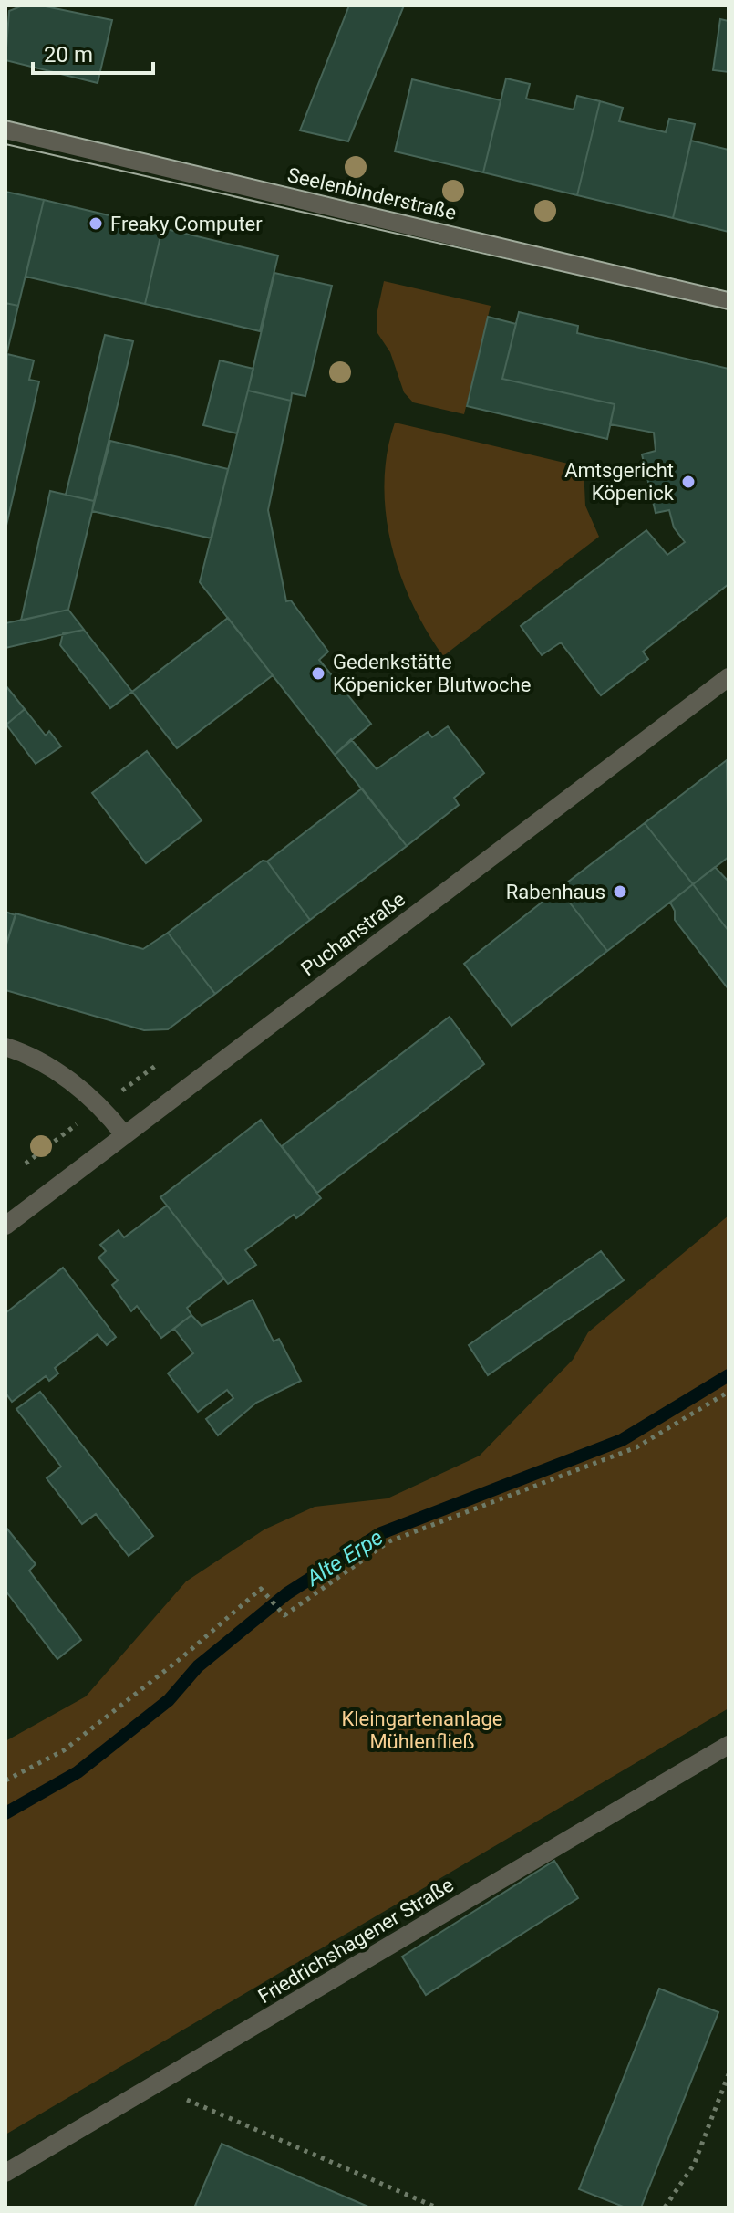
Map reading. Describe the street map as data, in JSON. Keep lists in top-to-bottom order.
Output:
{
  "streets": {
    "street": ["Seelenbinderstraße", "Puchanstraße", "Friedrichshagener Straße"]
  },
  "water": ["Alte Erpe"],
  "parks": ["Kleingartenanlage Mühlenfließ"],
  "places": [
    "Freaky Computer",
    "Amtsgericht Köpenick",
    "Gedenkstätte Köpenicker Blutwoche",
    "Rabenhaus"
  ],
  "scale_bar": "20 m"
}
